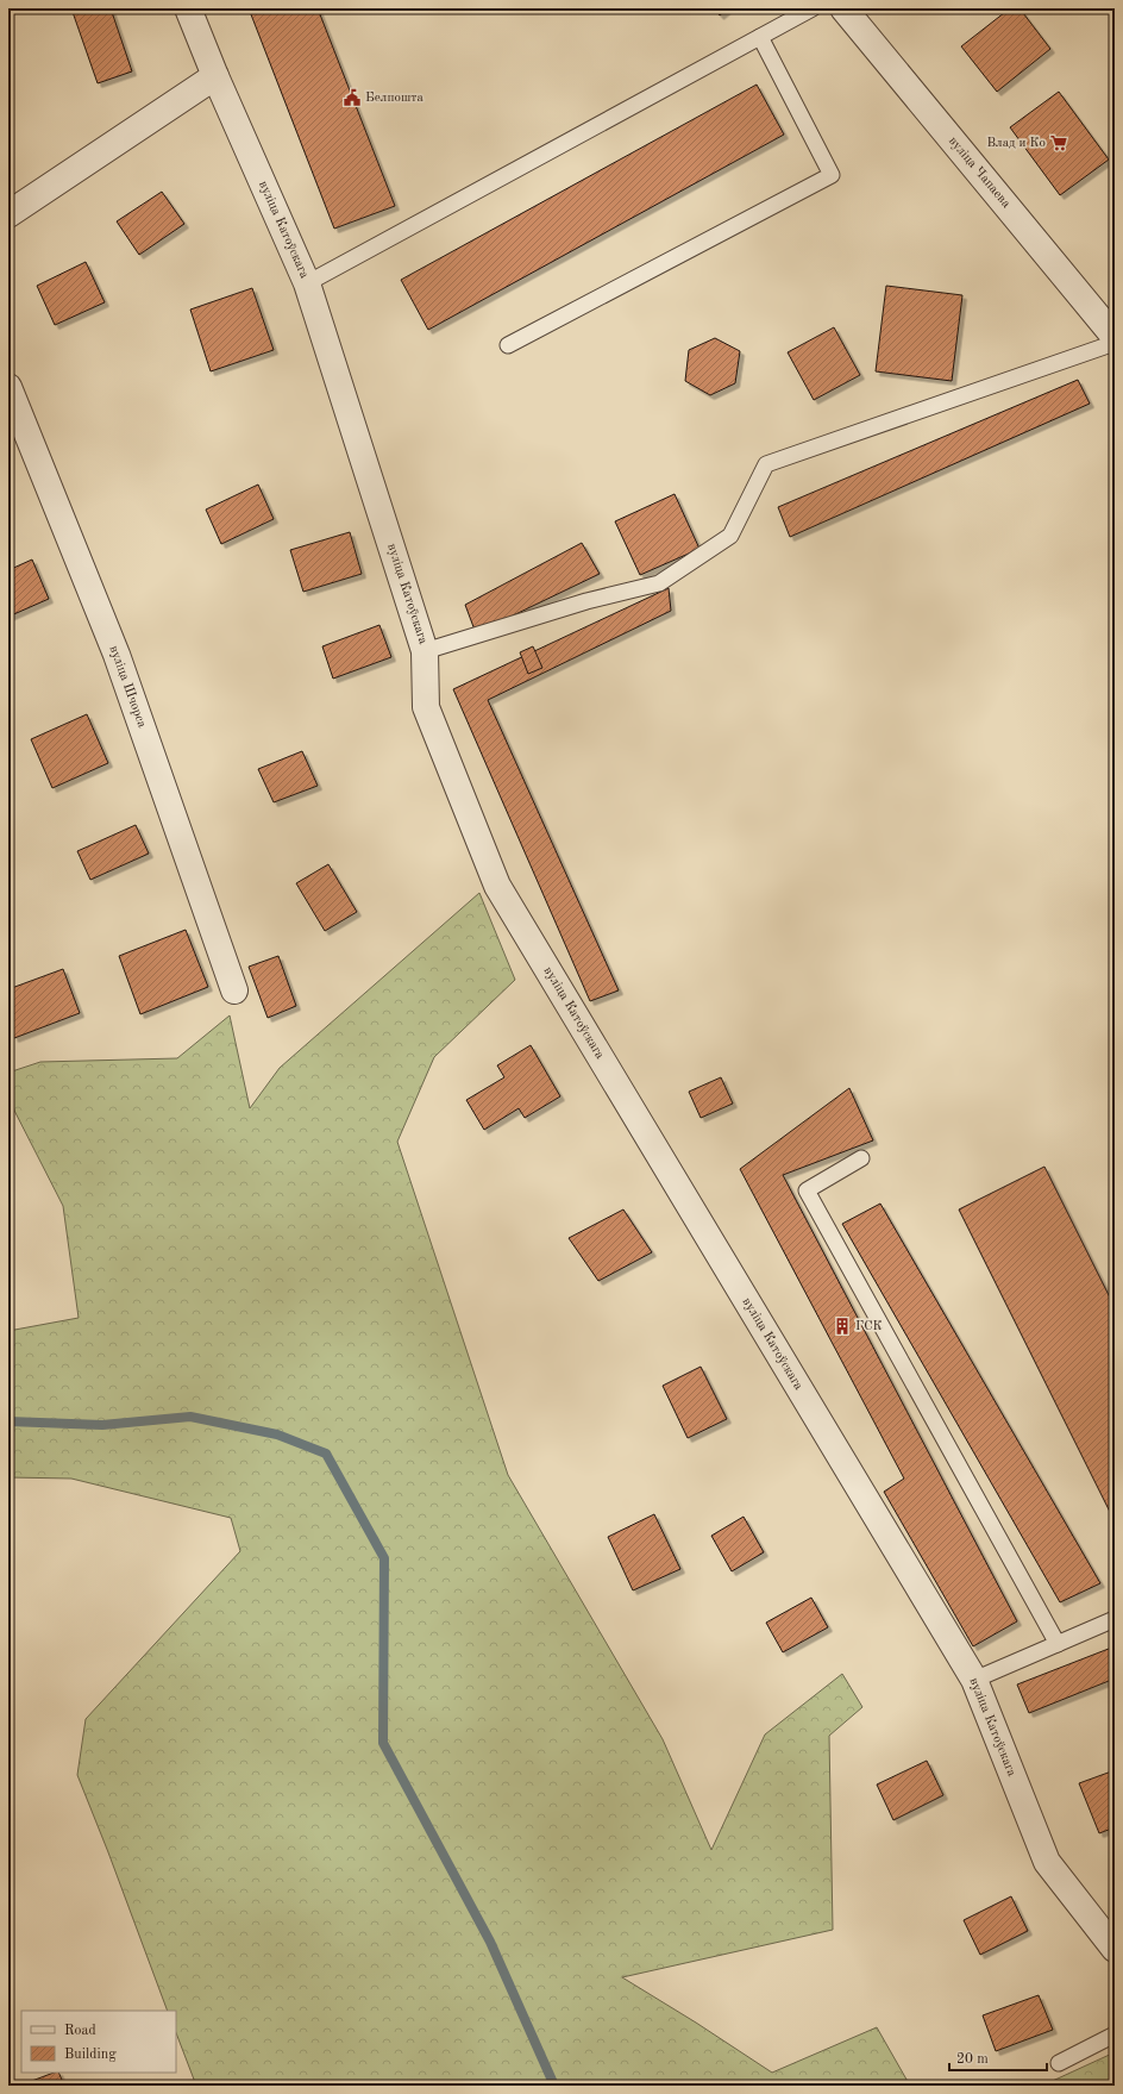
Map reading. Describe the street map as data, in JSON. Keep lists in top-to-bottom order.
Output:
{
  "streets": {
    "street": ["вуліца Чапаева", "вуліца Катоўскага", "вуліца Шчорса"]
  },
  "places": {
    "public building": ["Белпошта"],
    "supermarket": ["Влад и Ко"],
    "building": ["ГСК"]
  },
  "legend": ["Road", "Building"],
  "scale_bar": "20 m"
}
